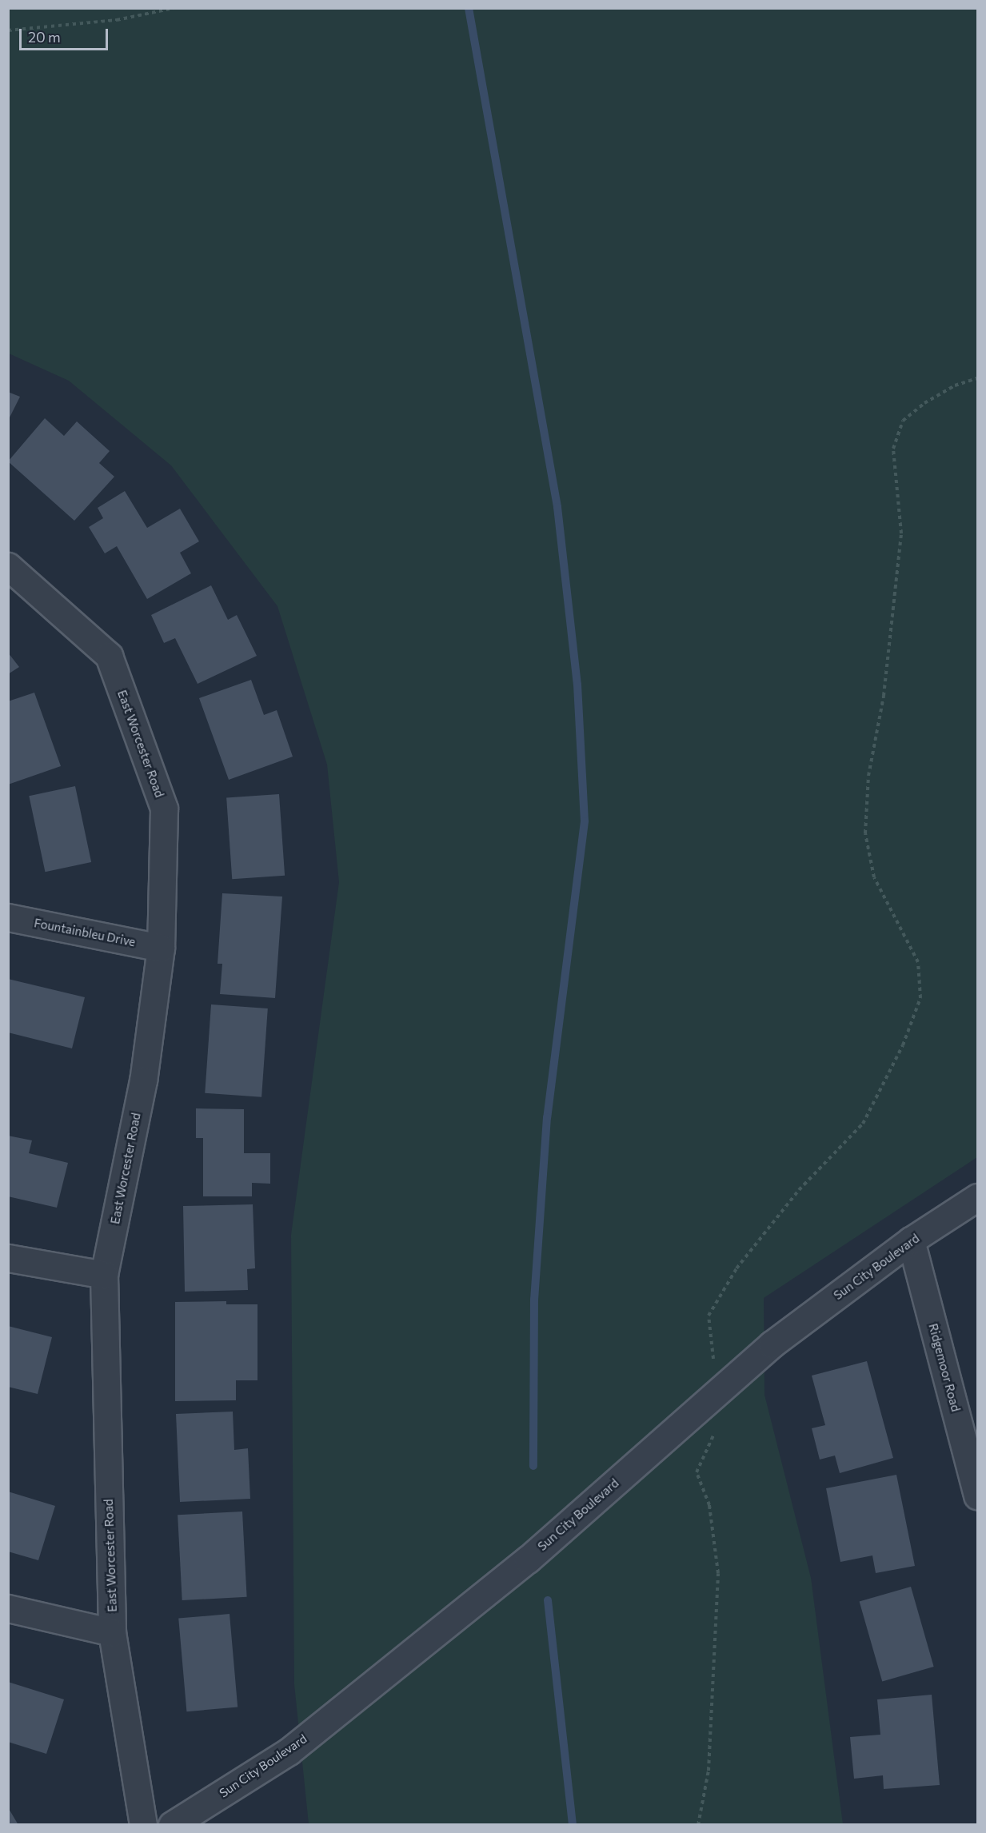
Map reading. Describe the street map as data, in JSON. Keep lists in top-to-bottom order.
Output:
{
  "streets": {
    "street": [
      "East Worcester Road",
      "Fountainbleu Drive",
      "Sun City Boulevard",
      "Ridgemoor Road"
    ]
  },
  "crossings": [
    ["East Worcester Road", "Fountainbleu Drive"],
    ["Sun City Boulevard", "Ridgemoor Road"]
  ],
  "scale_bar": "20 m"
}
